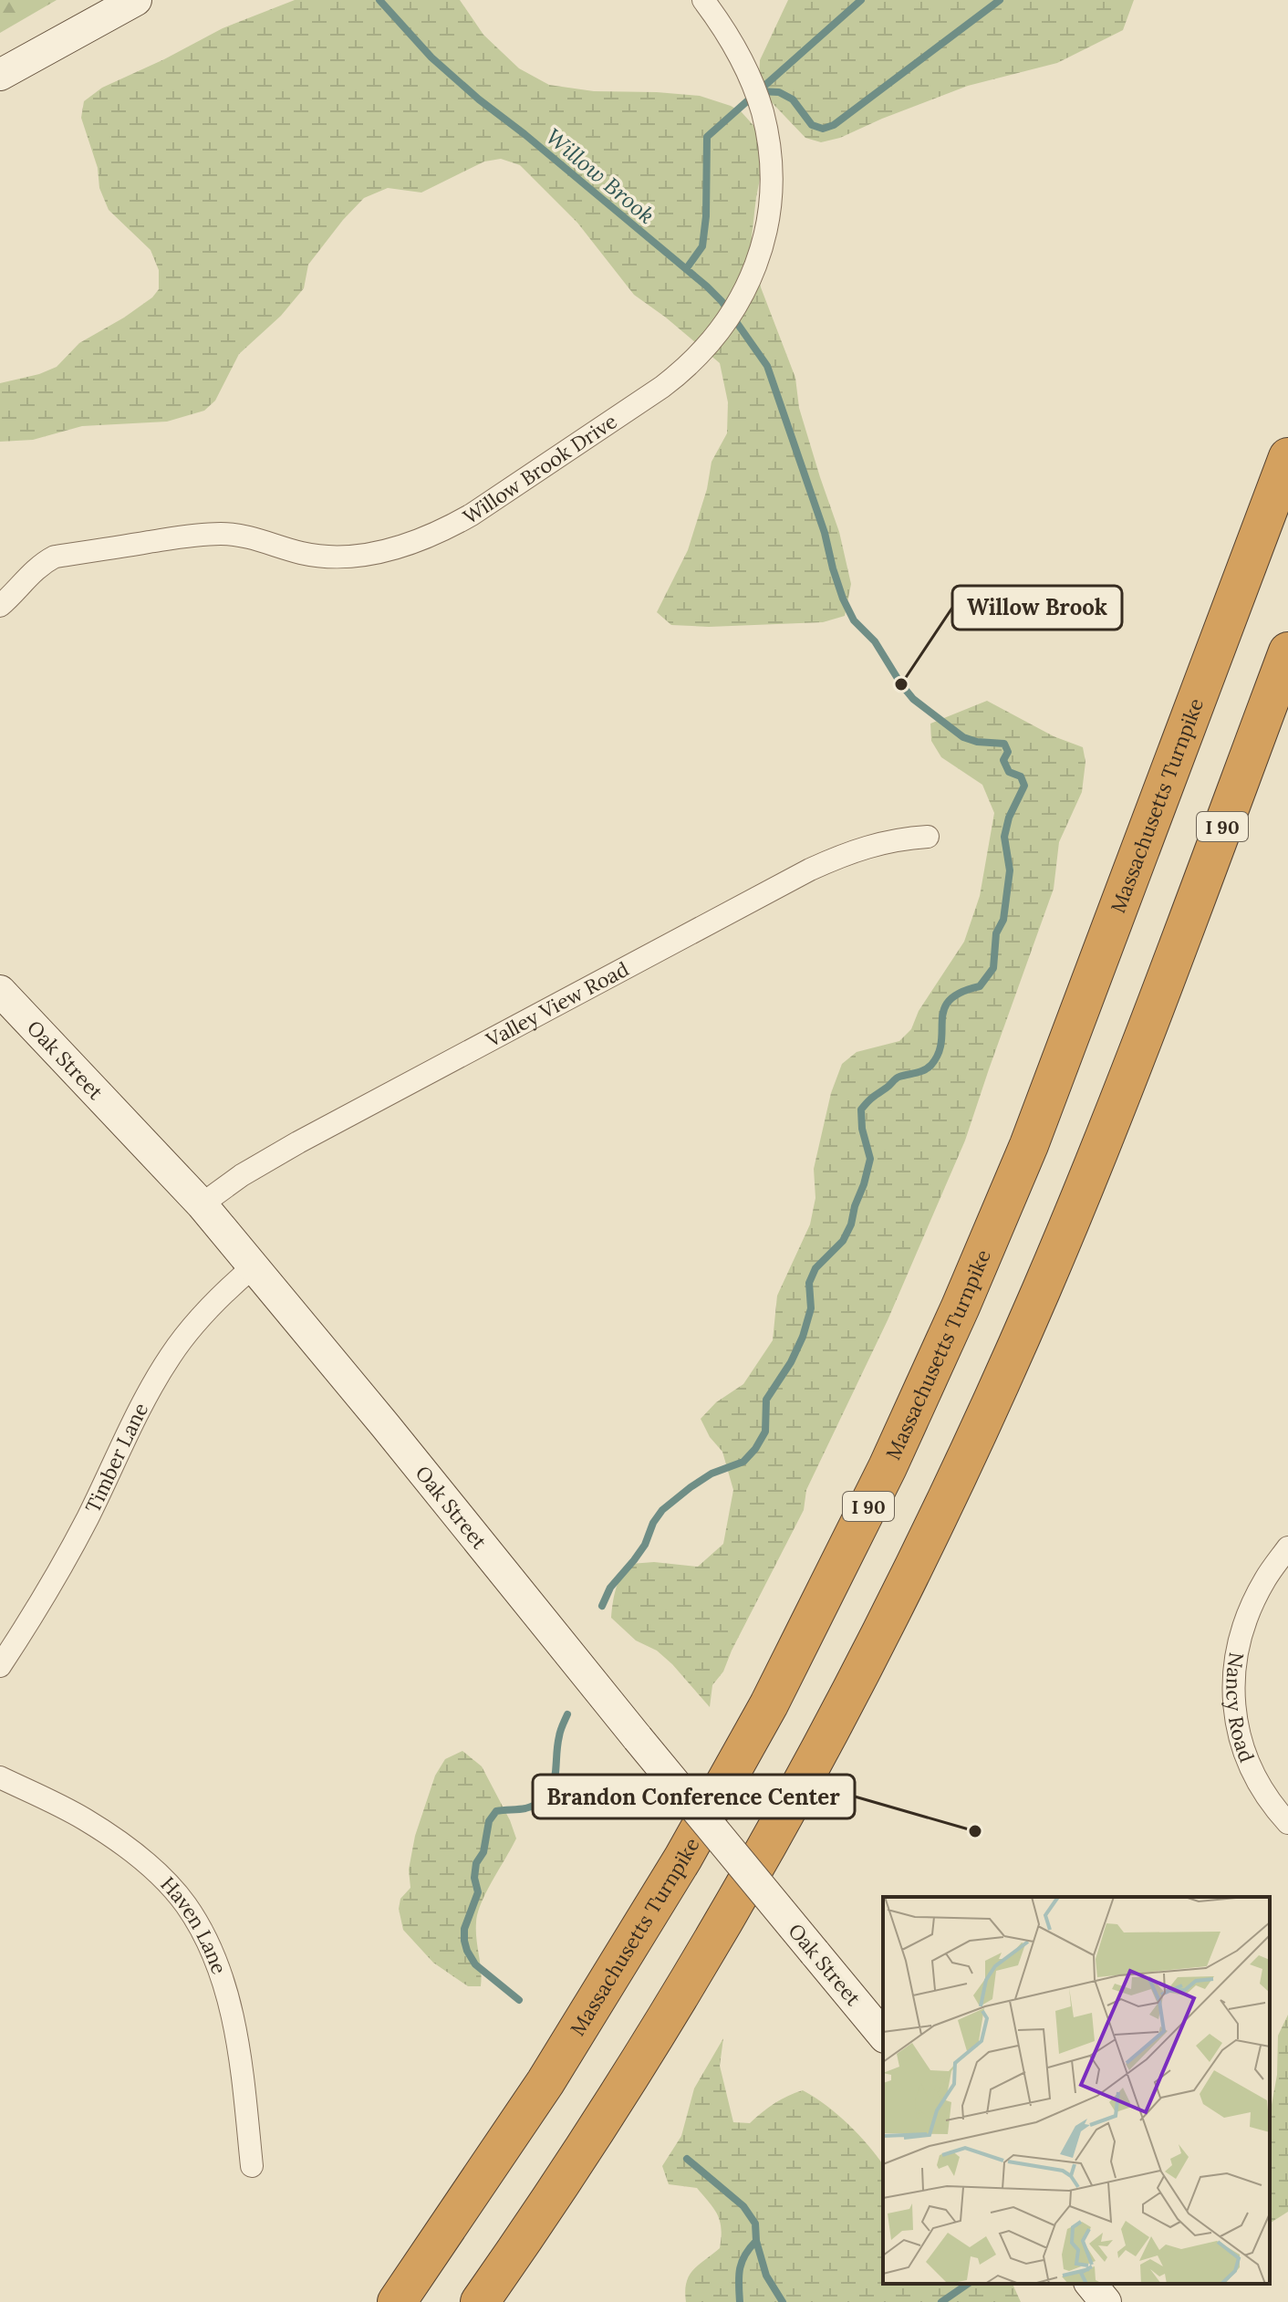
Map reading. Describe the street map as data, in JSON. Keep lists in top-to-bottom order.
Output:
{
  "streets": {
    "highway": ["Massachusetts Turnpike", "I 90"],
    "main road": ["Oak Street"],
    "street": [
      "Willow Brook Drive",
      "Valley View Road",
      "Timber Lane",
      "Nancy Road",
      "Haven Lane"
    ]
  },
  "crossings": [
    ["Valley View Road", "Oak Street"],
    ["Oak Street", "Timber Lane"]
  ],
  "water": ["Willow Brook"],
  "places": ["Willow Brook", "Brandon Conference Center"]
}
